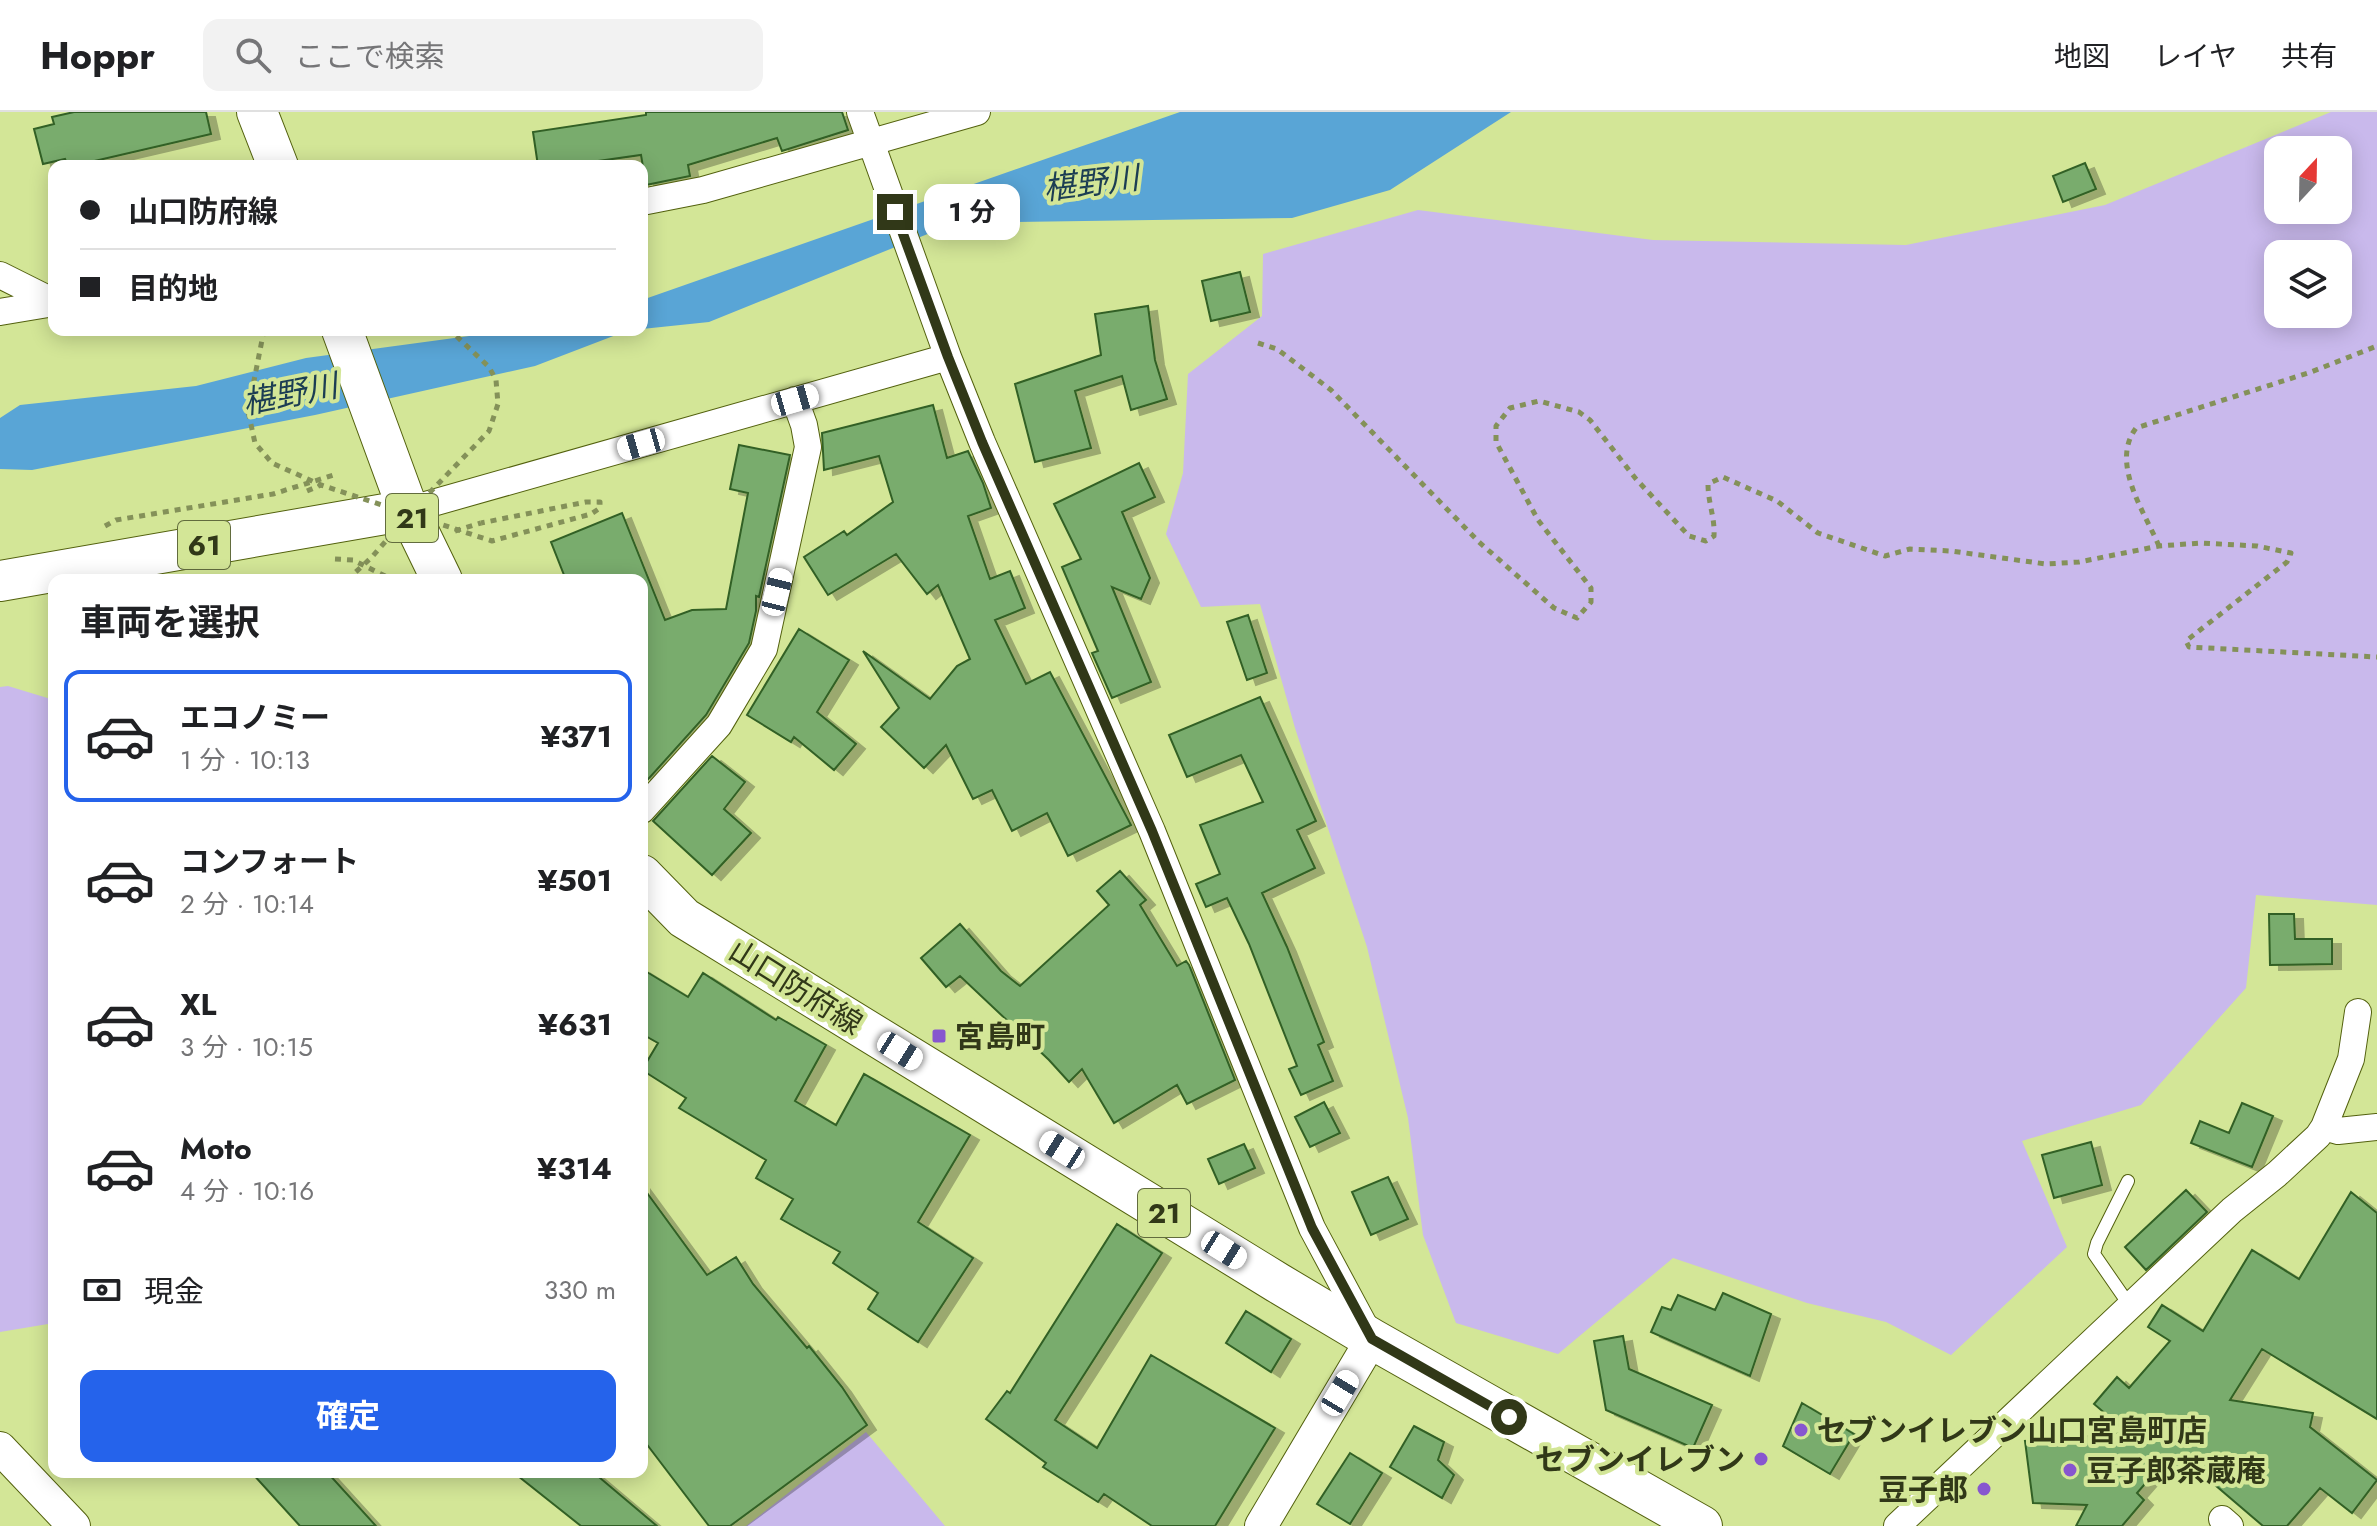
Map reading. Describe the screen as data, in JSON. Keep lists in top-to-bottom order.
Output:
{
  "streets": {
    "main road": ["21", "61", "山口防府線"]
  },
  "crossings": [
    ["21", "61"]
  ],
  "water": ["椹野川"],
  "places": {
    "transit": ["宮島町"],
    "other": [
      "セブンイレブン山口宮島町店",
      "セブンイレブン",
      "豆子郎茶蔵庵",
      "豆子郎"
    ]
  },
  "north": "top",
  "page": {
    "header": "Hoppr",
    "search": "ここで検索",
    "nav": ["地図", "レイヤ", "共有"],
    "banner": ["山口防府線", "目的地"],
    "bubble": "1 分",
    "heading": "車両を選択",
    "list": [
      {
        "name": "エコノミー",
        "note": "1 分 · 10:13",
        "value": "¥371"
      },
      {
        "name": "コンフォート",
        "note": "2 分 · 10:14",
        "value": "¥501"
      },
      {
        "name": "XL",
        "note": "3 分 · 10:15",
        "value": "¥631"
      },
      {
        "name": "Moto",
        "note": "4 分 · 10:16",
        "value": "¥314"
      }
    ],
    "pay": ["現金", "330 m"],
    "buttons": "確定"
  }
}
